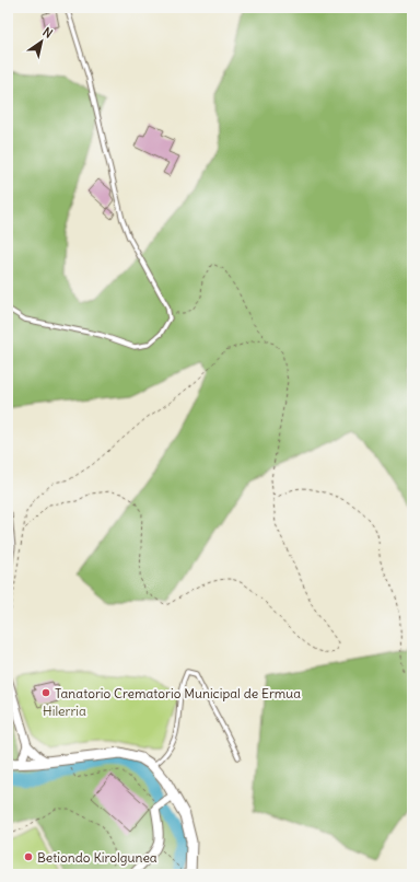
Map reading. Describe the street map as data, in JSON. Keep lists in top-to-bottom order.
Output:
{
  "parks": ["Hilerria"],
  "places": ["Tanatorio Crematorio Municipal de Ermua", "Betiondo Kirolgunea"],
  "north": "top right"
}
